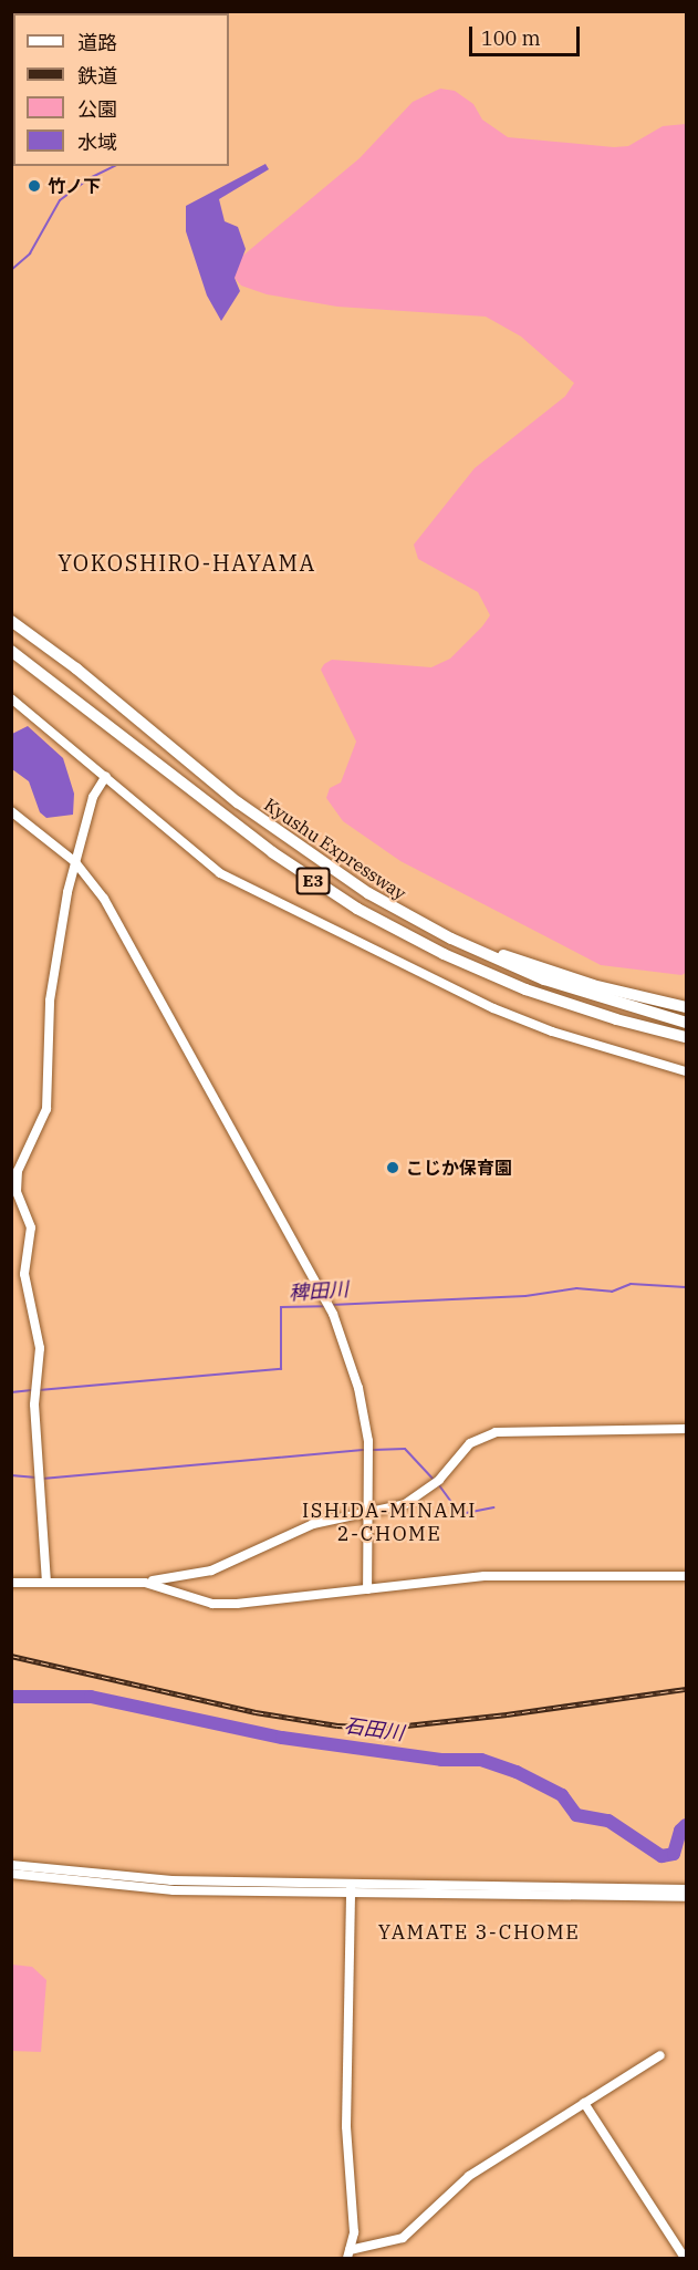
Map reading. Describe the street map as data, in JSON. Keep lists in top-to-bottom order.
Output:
{
  "streets": {
    "highway": ["Kyushu Expressway", "E3"]
  },
  "districts": ["YOKOSHIRO-HAYAMA", "ISHIDA-MINAMI 2-CHOME", "YAMATE 3-CHOME"],
  "water": ["稗田川", "石田川"],
  "places": ["竹ノ下", "こじか保育園"],
  "legend": [
    "道路",
    "鉄道",
    "公園",
    "水域"
  ],
  "scale_bar": "100 m"
}
